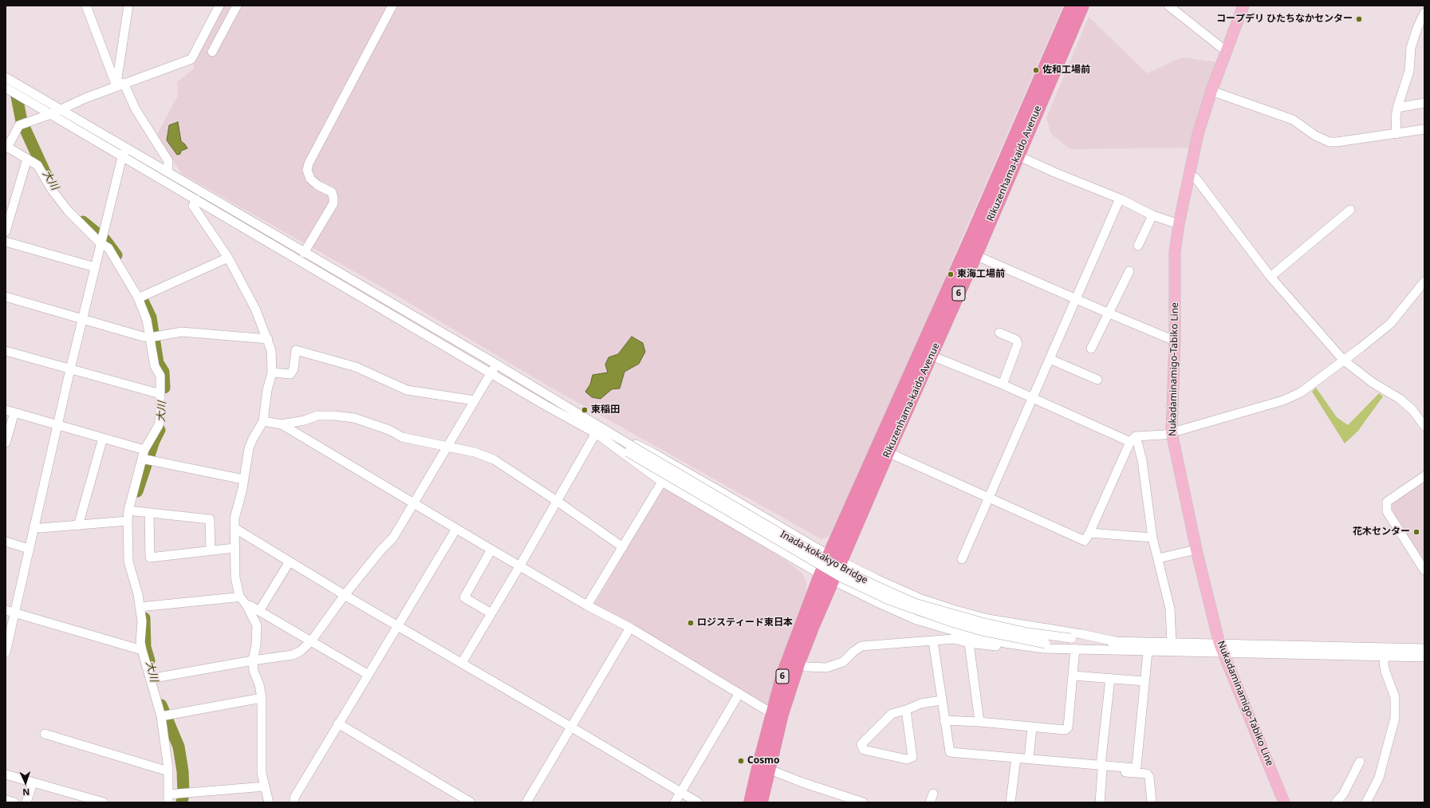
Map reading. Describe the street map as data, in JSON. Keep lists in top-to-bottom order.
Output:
{
  "streets": {
    "highway": ["Rikuzenhama-kaido Avenue", "6"],
    "main road": ["Nukadaminamigo-Tabiko Line"],
    "street": ["Inada-kokakyo Bridge"]
  },
  "water": ["大川"],
  "places": [
    "コープデリ ひたちなかセンター",
    "佐和工場前",
    "東海工場前",
    "東稲田",
    "花木センター",
    "ロジスティード東日本",
    "Cosmo"
  ],
  "north": "bottom"
}
